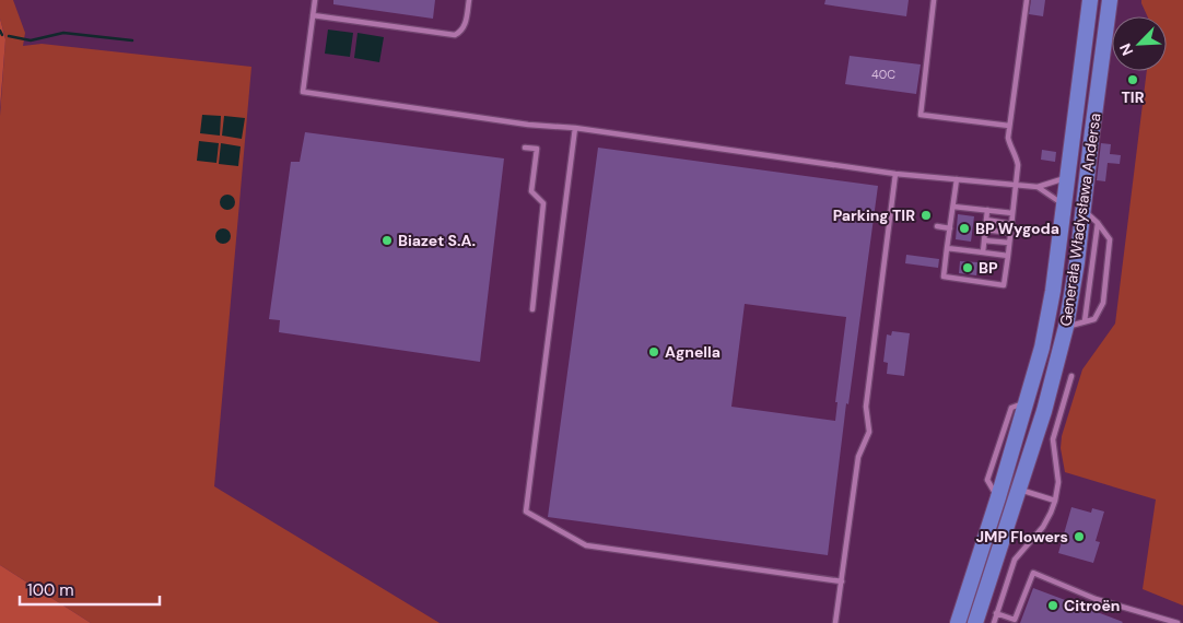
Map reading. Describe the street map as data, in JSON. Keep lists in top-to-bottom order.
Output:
{
  "streets": {
    "highway": ["Generała Władysława Andersa"]
  },
  "places": [
    "TIR",
    "Parking TIR",
    "BP Wygoda",
    "Biazet S.A.",
    "BP",
    "Agnella",
    "JMP Flowers",
    "Citroën"
  ],
  "house_numbers": ["40C"],
  "scale_bar": "100 m",
  "north": "bottom left"
}
